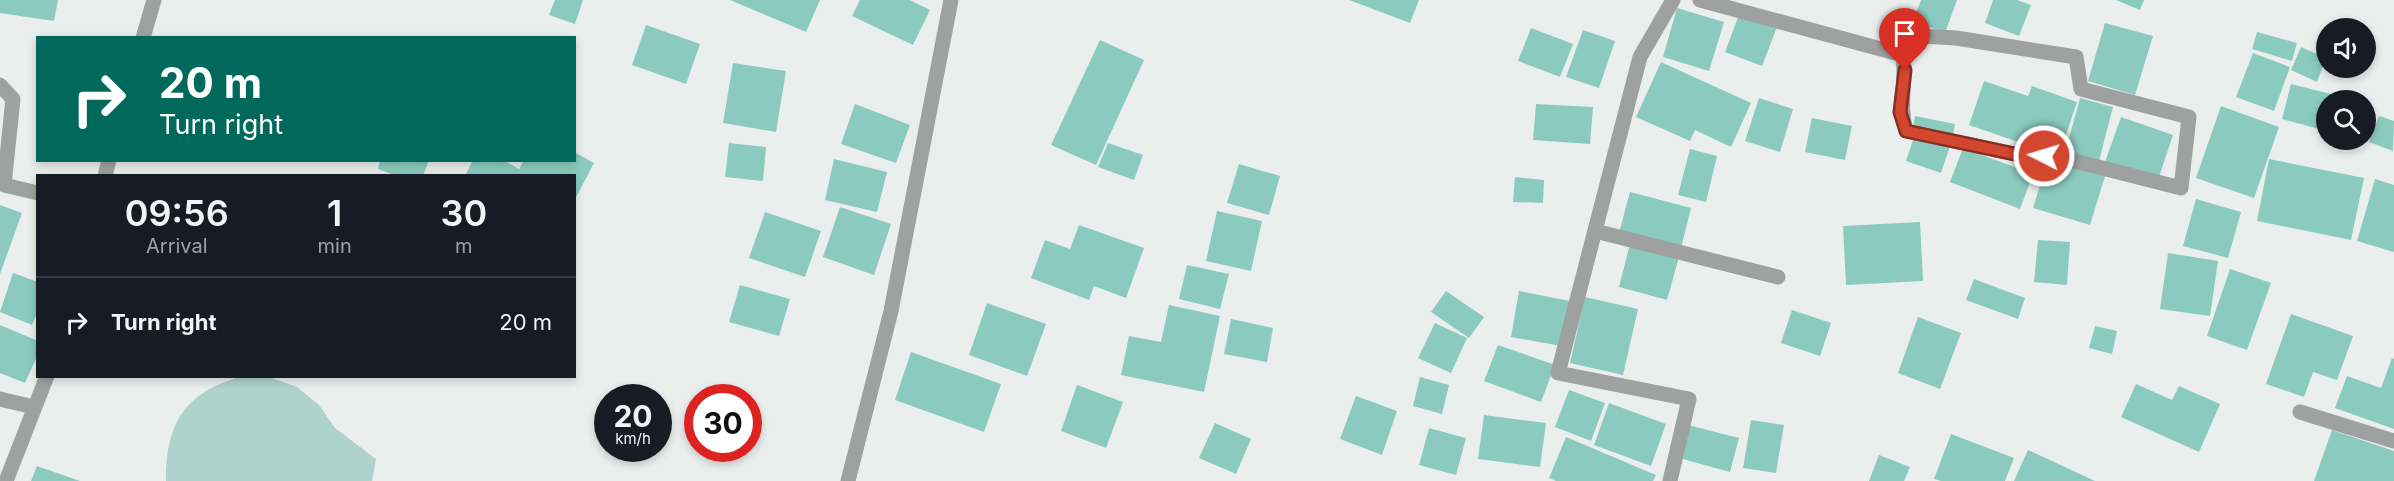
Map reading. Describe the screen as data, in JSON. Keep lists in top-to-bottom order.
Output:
{
  "page": {
    "turn": ["20 m", "Turn right"],
    "eta": [
      "09:56",
      "Arrival",
      "1",
      "min",
      "30",
      "m"
    ],
    "list": [
      {
        "name": "Turn right",
        "value": "20 m"
      }
    ],
    "speed": "20 km/h",
    "limit": "30"
  }
}
